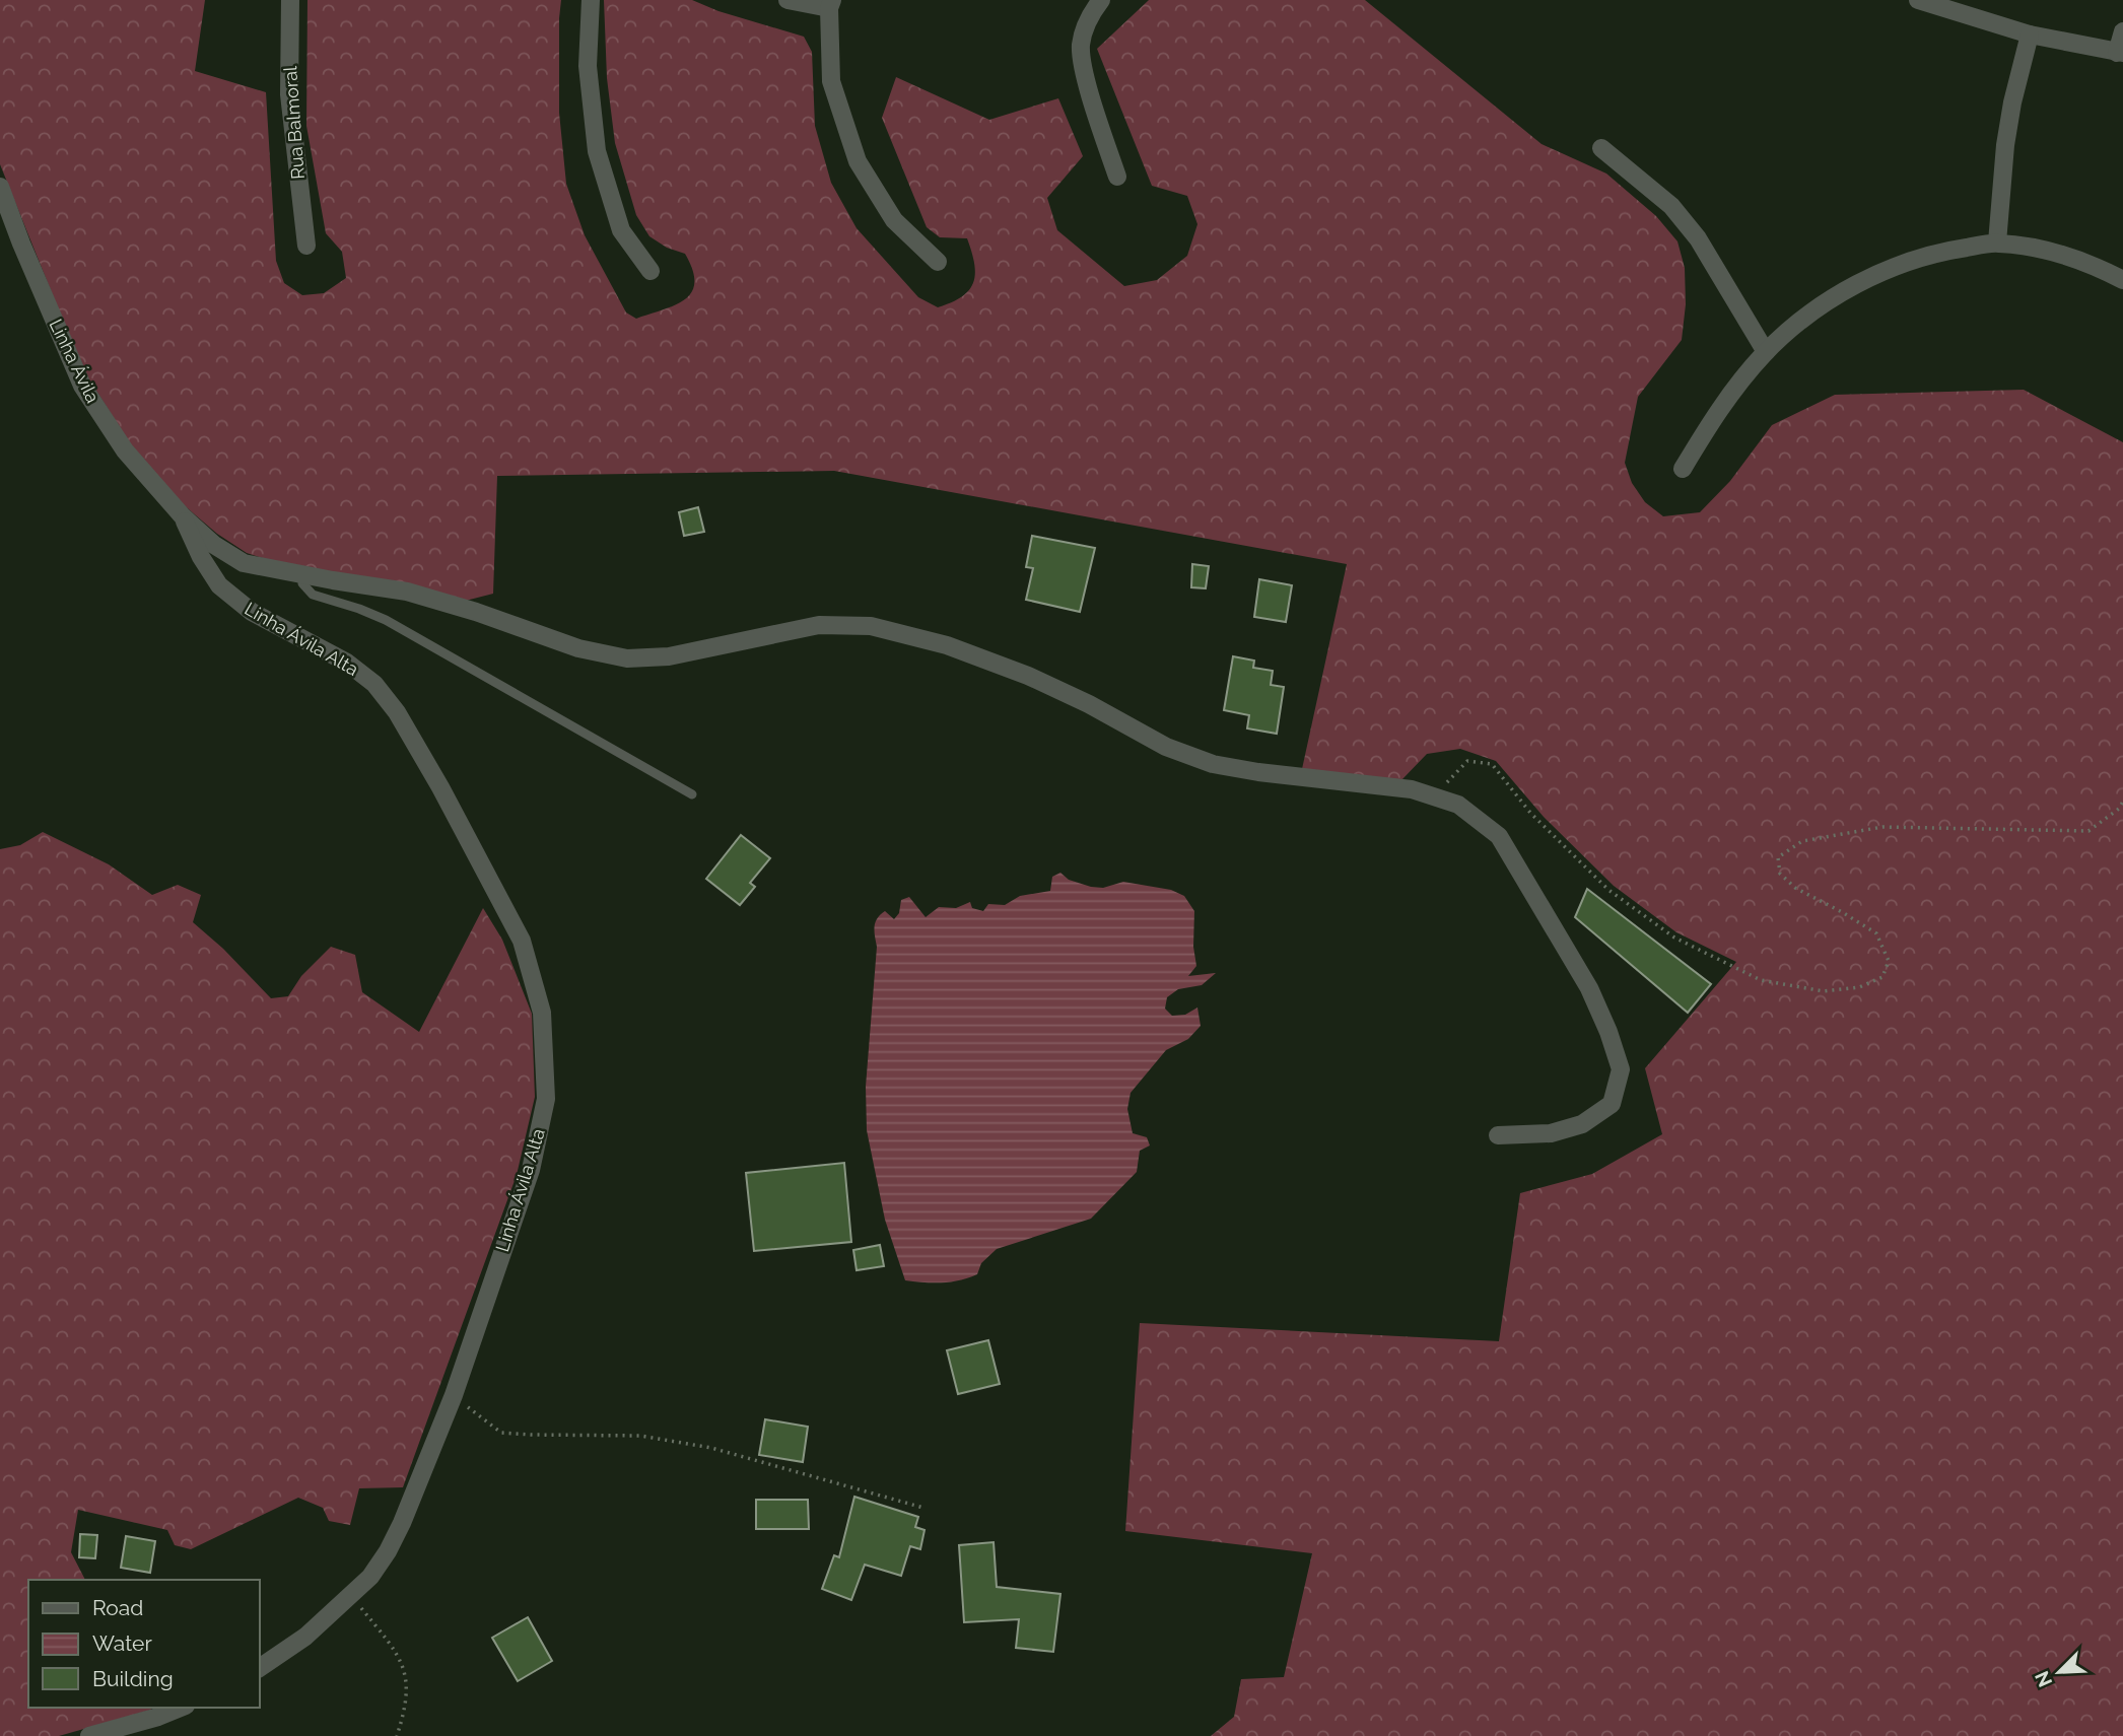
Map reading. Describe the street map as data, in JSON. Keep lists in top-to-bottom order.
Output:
{
  "streets": {
    "street": ["Rua Balmoral", "Linha Ávila", "Linha Ávila Alta"]
  },
  "crossings": [
    ["Linha Ávila", "Linha Ávila Alta"]
  ],
  "legend": ["Road", "Water", "Building"],
  "north": "bottom left"
}
